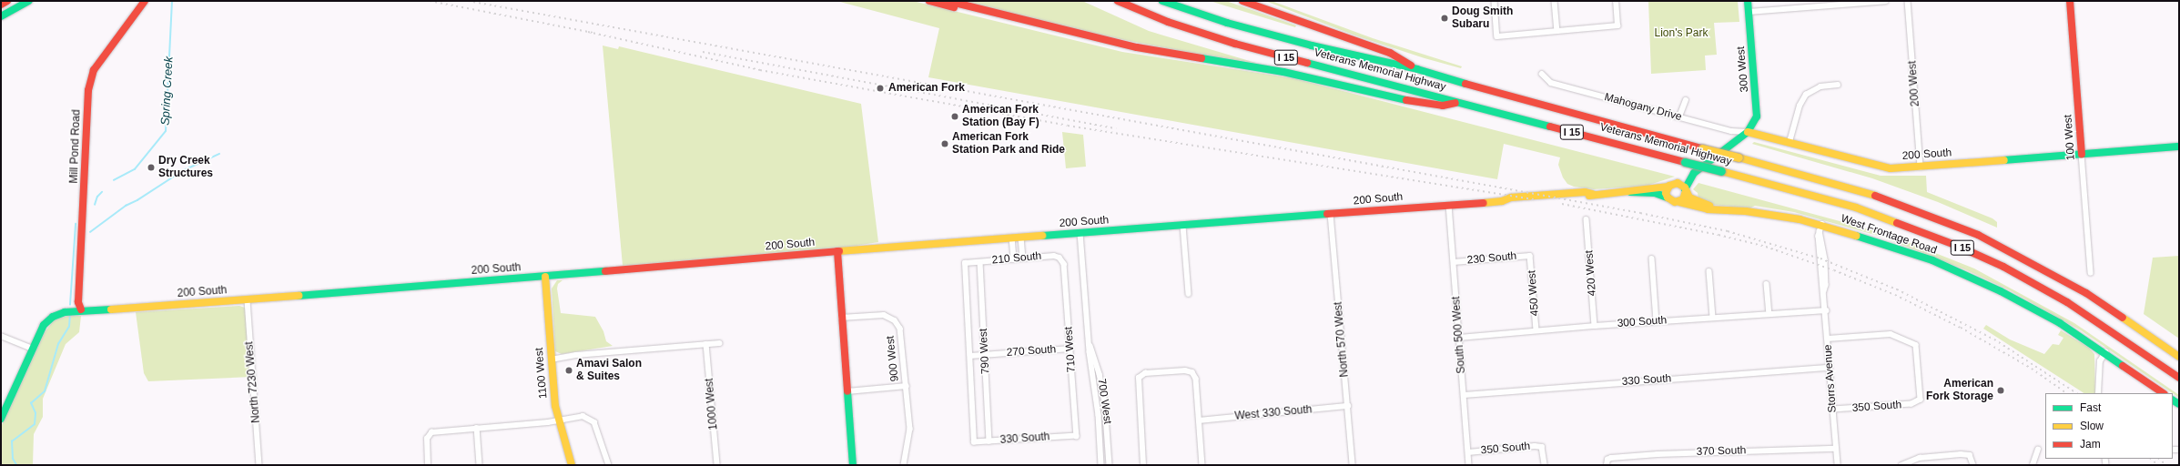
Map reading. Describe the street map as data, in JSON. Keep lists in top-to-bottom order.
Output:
{
  "streets": {
    "main road": [
      "I 15",
      "300 West",
      "Veterans Memorial Highway",
      "100 West",
      "Mill Pond Road",
      "200 South",
      "West Frontage Road",
      "1100 West"
    ],
    "street": [
      "200 West",
      "Mahogany Drive",
      "210 South",
      "230 South",
      "420 West",
      "450 West",
      "300 South",
      "South 500 West",
      "North 570 West",
      "710 West",
      "790 West",
      "270 South",
      "900 West",
      "Storrs Avenue",
      "330 South",
      "North 7230 West",
      "700 West",
      "1000 West",
      "350 South",
      "West 330 South",
      "370 South"
    ]
  },
  "crossings": [
    ["300 West", "Mahogany Drive"],
    ["300 West", "200 South"],
    ["200 West", "200 South"],
    ["Mahogany Drive", "200 South"],
    ["100 West", "200 South"],
    ["Mill Pond Road", "200 South"],
    ["200 South", "West Frontage Road"],
    ["200 South", "South 500 West"],
    ["200 South", "North 570 West"],
    ["200 South", "1100 West"],
    ["200 South", "North 7230 West"],
    ["200 South", "700 West"],
    ["West Frontage Road", "Storrs Avenue"],
    ["210 South", "710 West"],
    ["210 South", "790 West"],
    ["230 South", "450 West"],
    ["230 South", "South 500 West"],
    ["420 West", "300 South"],
    ["450 West", "300 South"],
    ["300 South", "South 500 West"],
    ["300 South", "Storrs Avenue"],
    ["South 500 West", "330 South"],
    ["South 500 West", "350 South"],
    ["North 570 West", "West 330 South"],
    ["710 West", "270 South"],
    ["710 West", "330 South"],
    ["790 West", "270 South"],
    ["790 West", "330 South"],
    ["Storrs Avenue", "330 South"],
    ["Storrs Avenue", "350 South"],
    ["Storrs Avenue", "370 South"]
  ],
  "water": ["Spring Creek"],
  "parks": ["Lion's Park"],
  "places": [
    "Doug Smith Subaru",
    "American Fork",
    "American Fork Station (Bay F)",
    "American Fork Station Park and Ride",
    "Dry Creek Structures",
    "Amavi Salon & Suites",
    "American Fork Storage"
  ],
  "legend": ["Fast", "Slow", "Jam"]
}
